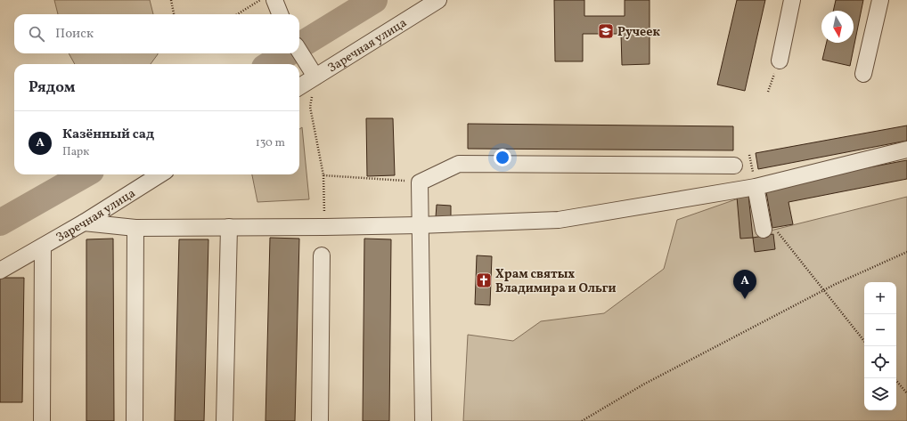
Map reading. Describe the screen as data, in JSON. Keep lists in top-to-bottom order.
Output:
{
  "streets": {
    "street": ["Заречная улица"]
  },
  "places": {
    "school or university": ["Ручеек"],
    "church": ["Храм святых Владимира и Ольги"]
  },
  "north": "bottom",
  "page": {
    "search": "Поиск",
    "heading": "Рядом",
    "list": [
      {
        "mark": "A",
        "name": "Казённый сад",
        "note": "Парк",
        "value": "130 m"
      }
    ],
    "pins": "A",
    "map_buttons": ["+", "−"]
  }
}
